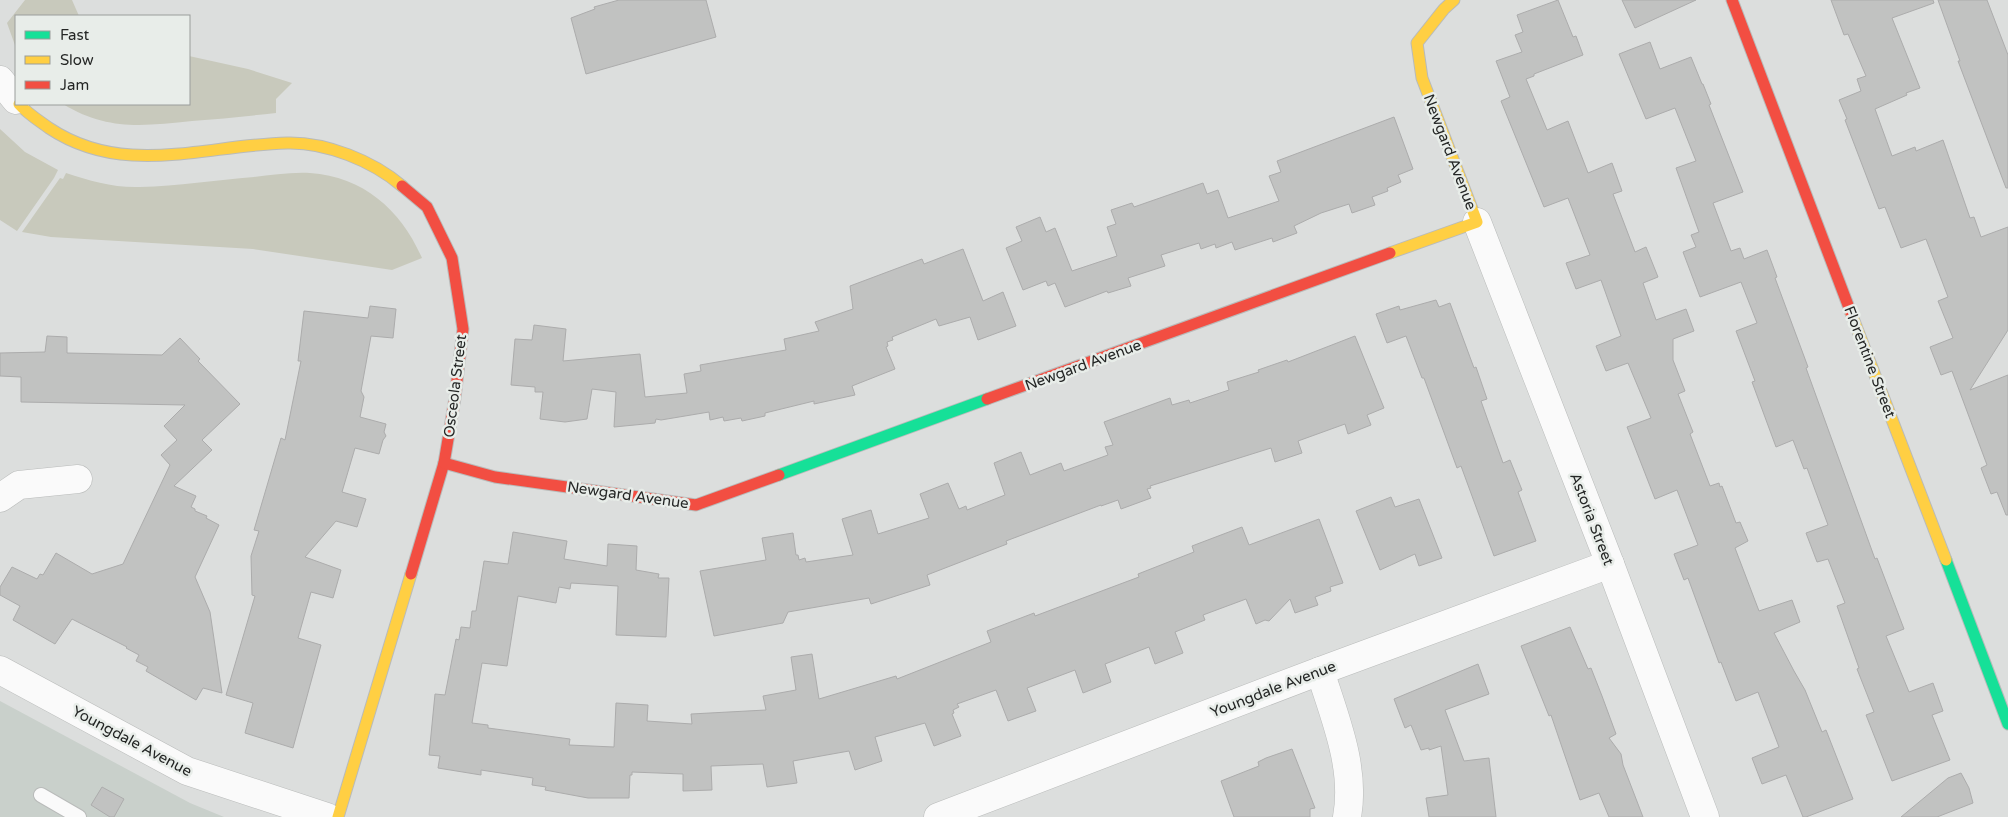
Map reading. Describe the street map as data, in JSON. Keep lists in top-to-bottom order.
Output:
{
  "streets": {
    "street": [
      "Newgard Avenue",
      "Florentine Street",
      "Osceola Street",
      "Astoria Street",
      "Youngdale Avenue"
    ]
  },
  "crossings": [
    ["Newgard Avenue", "Osceola Street"],
    ["Newgard Avenue", "Astoria Street"],
    ["Astoria Street", "Youngdale Avenue"]
  ],
  "legend": ["Fast", "Slow", "Jam"]
}
